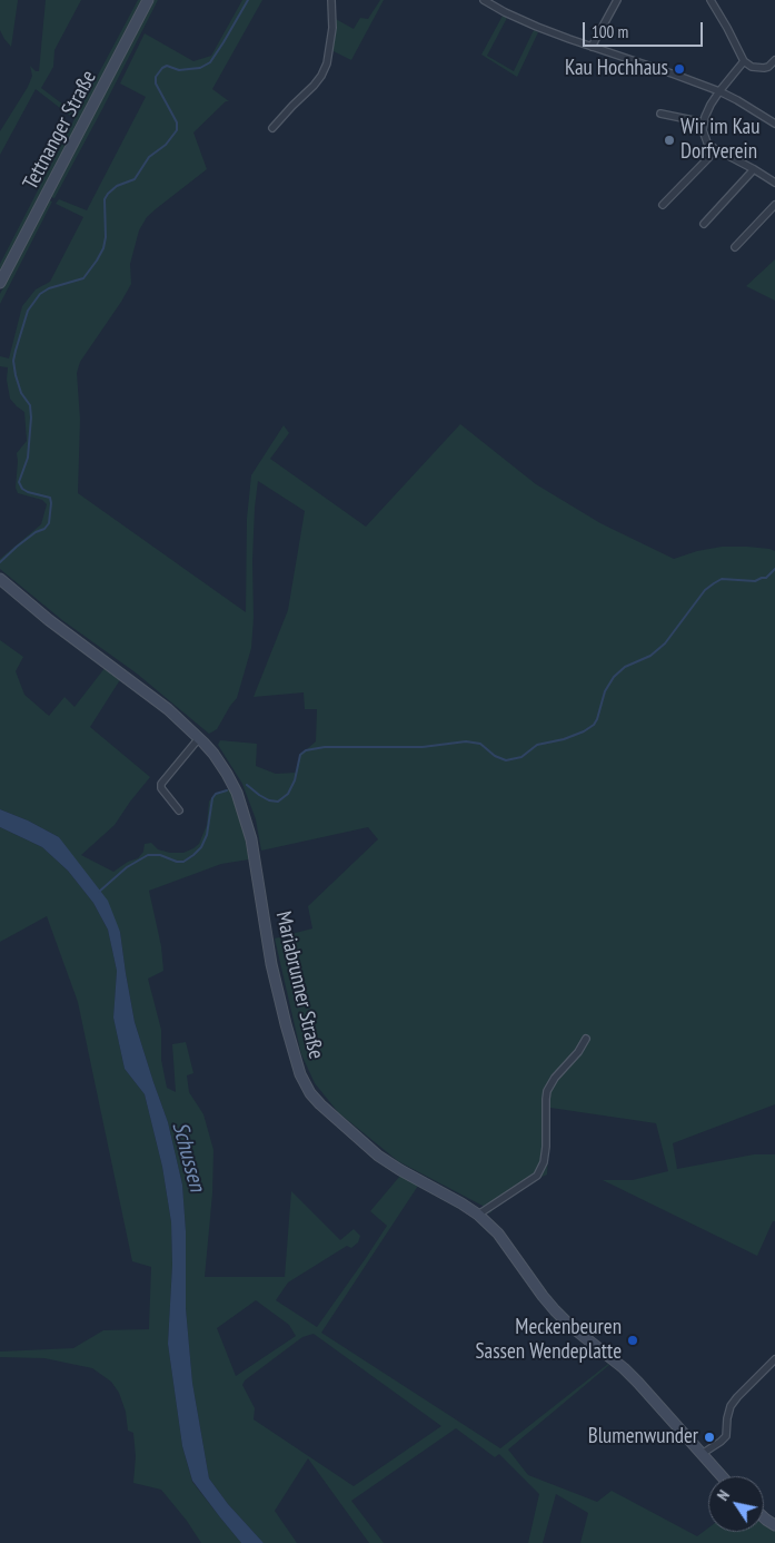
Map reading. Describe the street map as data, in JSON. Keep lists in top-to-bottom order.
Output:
{
  "streets": {
    "street": ["Tettnanger Straße", "Mariabrunner Straße"]
  },
  "water": ["Schussen"],
  "places": [
    "Kau Hochhaus",
    "Wir im Kau Dorfverein",
    "Meckenbeuren Sassen Wendeplatte",
    "Blumenwunder"
  ],
  "scale_bar": "100 m",
  "north": "top left"
}
